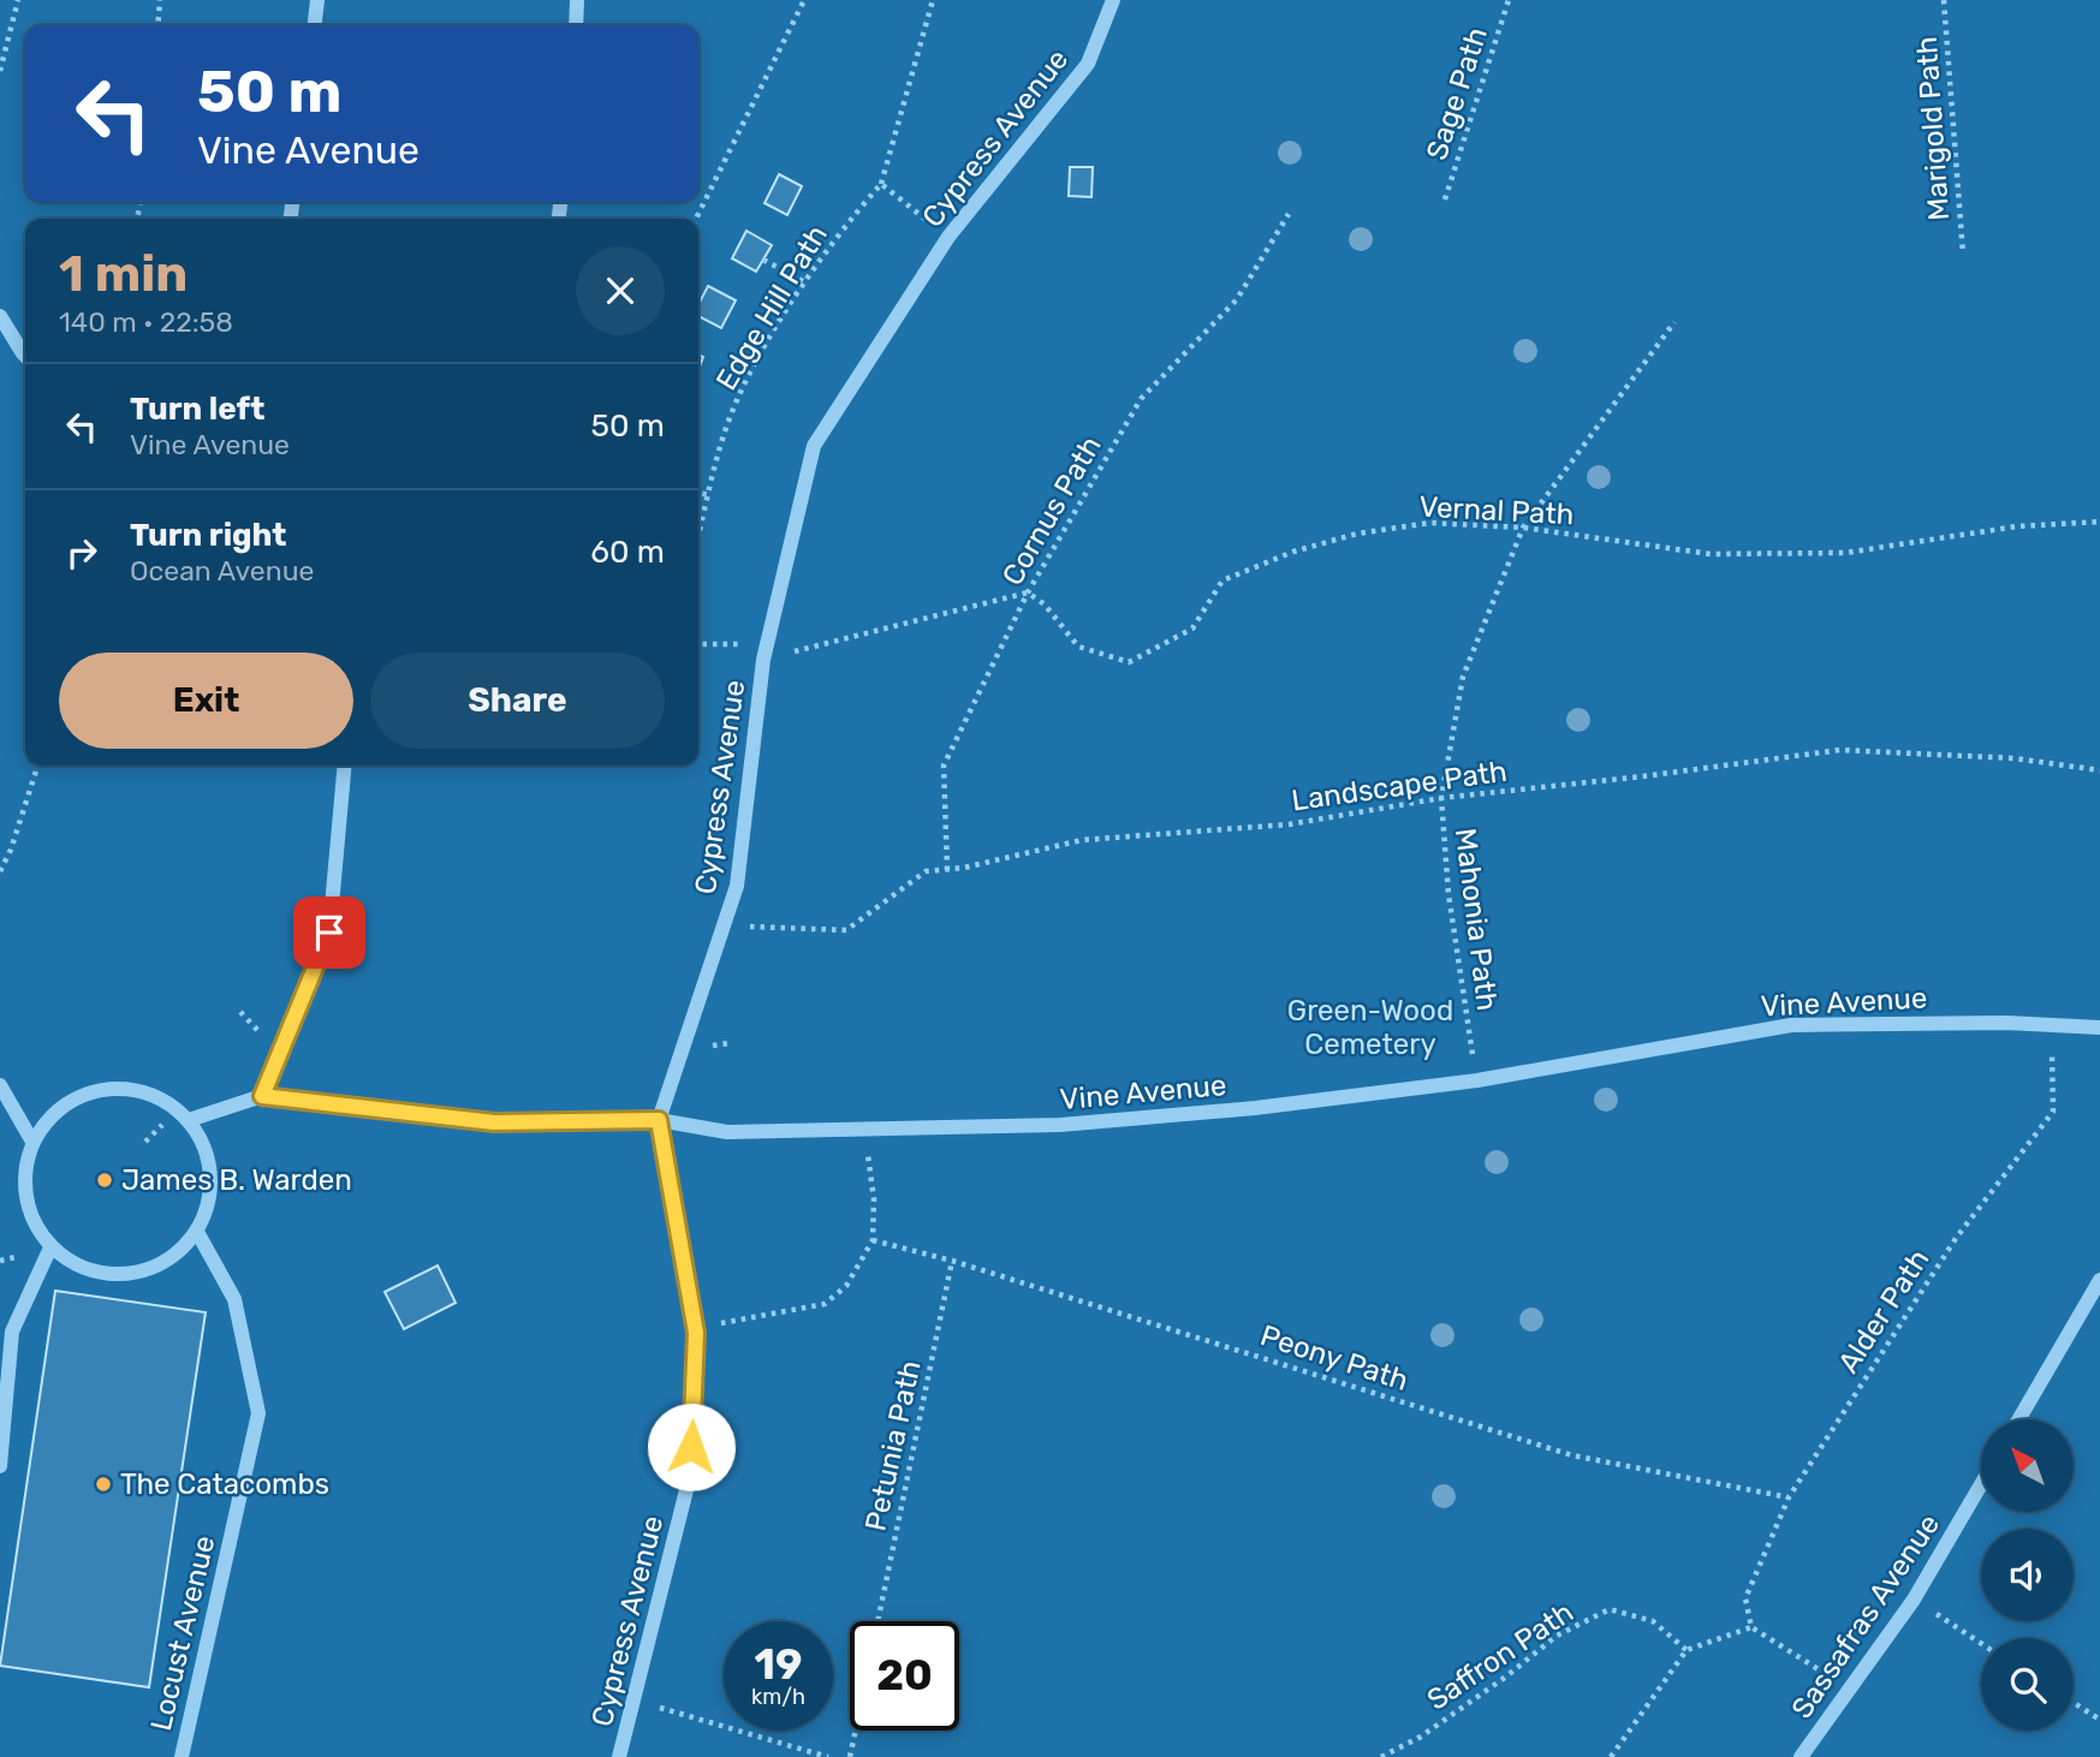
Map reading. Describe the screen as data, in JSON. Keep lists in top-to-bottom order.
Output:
{
  "streets": {
    "lane": [
      "Cypress Avenue",
      "Vine Avenue",
      "Sassafras Avenue",
      "Locust Avenue"
    ],
    "path": [
      "Sage Path",
      "Marigold Path",
      "Edge Hill Path",
      "Cornus Path",
      "Vernal Path",
      "Landscape Path",
      "Mahonia Path",
      "Alder Path",
      "Peony Path",
      "Petunia Path",
      "Saffron Path"
    ]
  },
  "crossings": [
    ["Cypress Avenue", "Landscape Path"],
    ["Cypress Avenue", "Vine Avenue"],
    ["Cornus Path", "Vernal Path"],
    ["Cornus Path", "Landscape Path"],
    ["Vernal Path", "Mahonia Path"],
    ["Landscape Path", "Mahonia Path"],
    ["Mahonia Path", "Vine Avenue"],
    ["Vine Avenue", "Alder Path"],
    ["Vine Avenue", "Locust Avenue"],
    ["Alder Path", "Peony Path"],
    ["Peony Path", "Petunia Path"]
  ],
  "parks": ["Green-Wood Cemetery"],
  "places": ["James B. Warden", "The Catacombs"],
  "north": "top left",
  "page": {
    "turn": ["50 m", "Vine Avenue"],
    "heading": ["1 min", "140 m · 22:58"],
    "list": [
      {
        "name": "Turn left",
        "note": "Vine Avenue",
        "value": "50 m"
      },
      {
        "name": "Turn right",
        "note": "Ocean Avenue",
        "value": "60 m"
      }
    ],
    "buttons": ["Exit", "Share"],
    "speed": "19 km/h",
    "limit": "20"
  }
}
